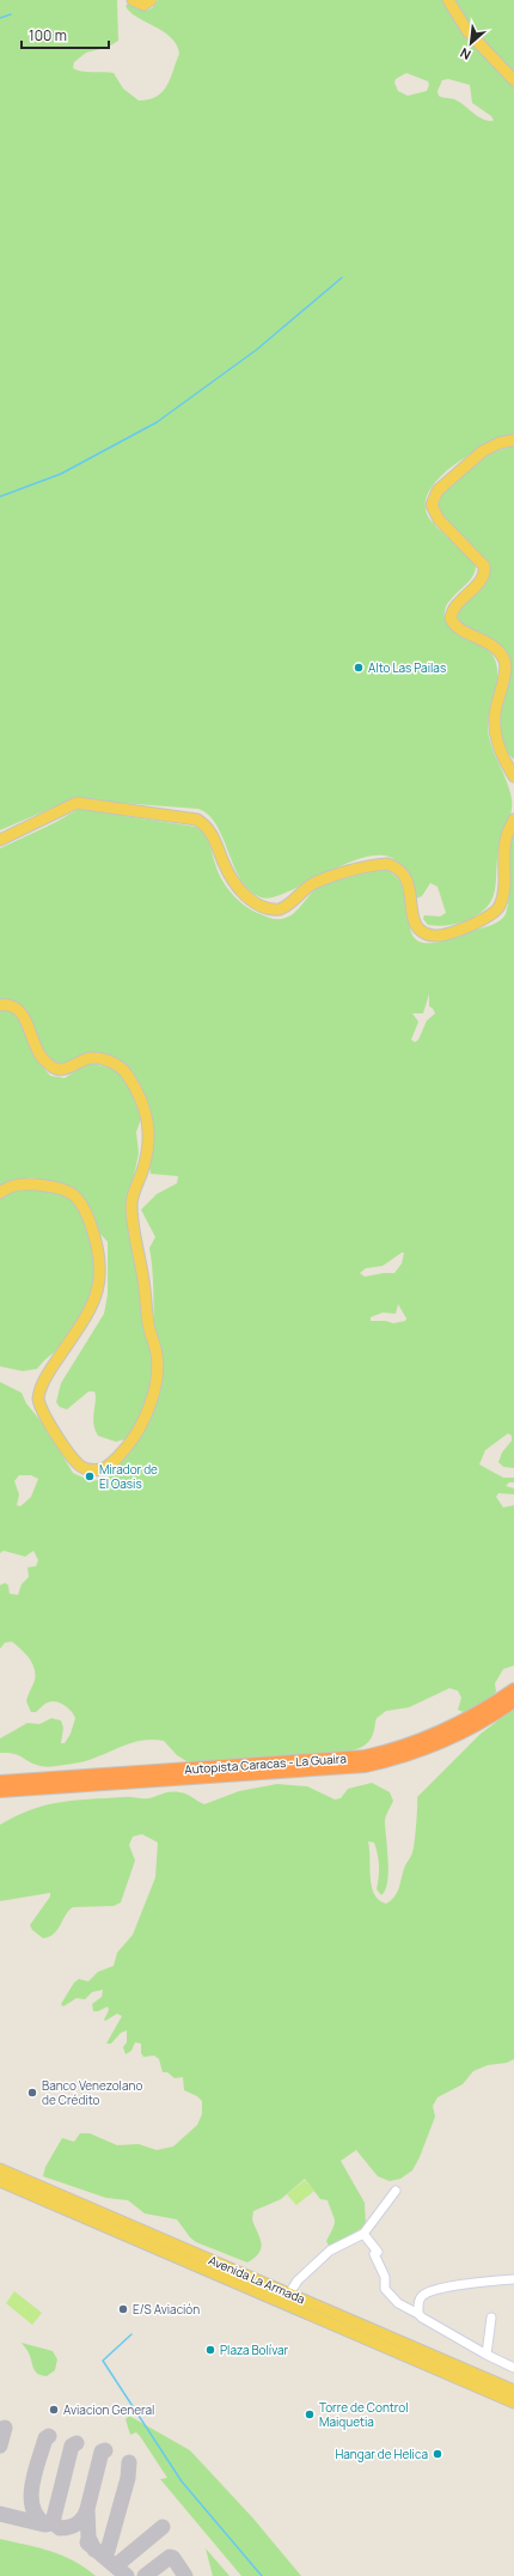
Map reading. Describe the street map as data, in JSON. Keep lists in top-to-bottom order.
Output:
{
  "streets": {
    "highway": ["Autopista Caracas - La Guaira"],
    "main road": ["Avenida La Armada"]
  },
  "places": [
    "Alto Las Pailas",
    "Mirador de El Oasis",
    "Banco Venezolano de Crédito",
    "E/S Aviación",
    "Plaza Bolívar",
    "Aviacion General",
    "Torre de Control Maiquetia",
    "Hangar de Helica"
  ],
  "scale_bar": "100 m",
  "north": "bottom left"
}
